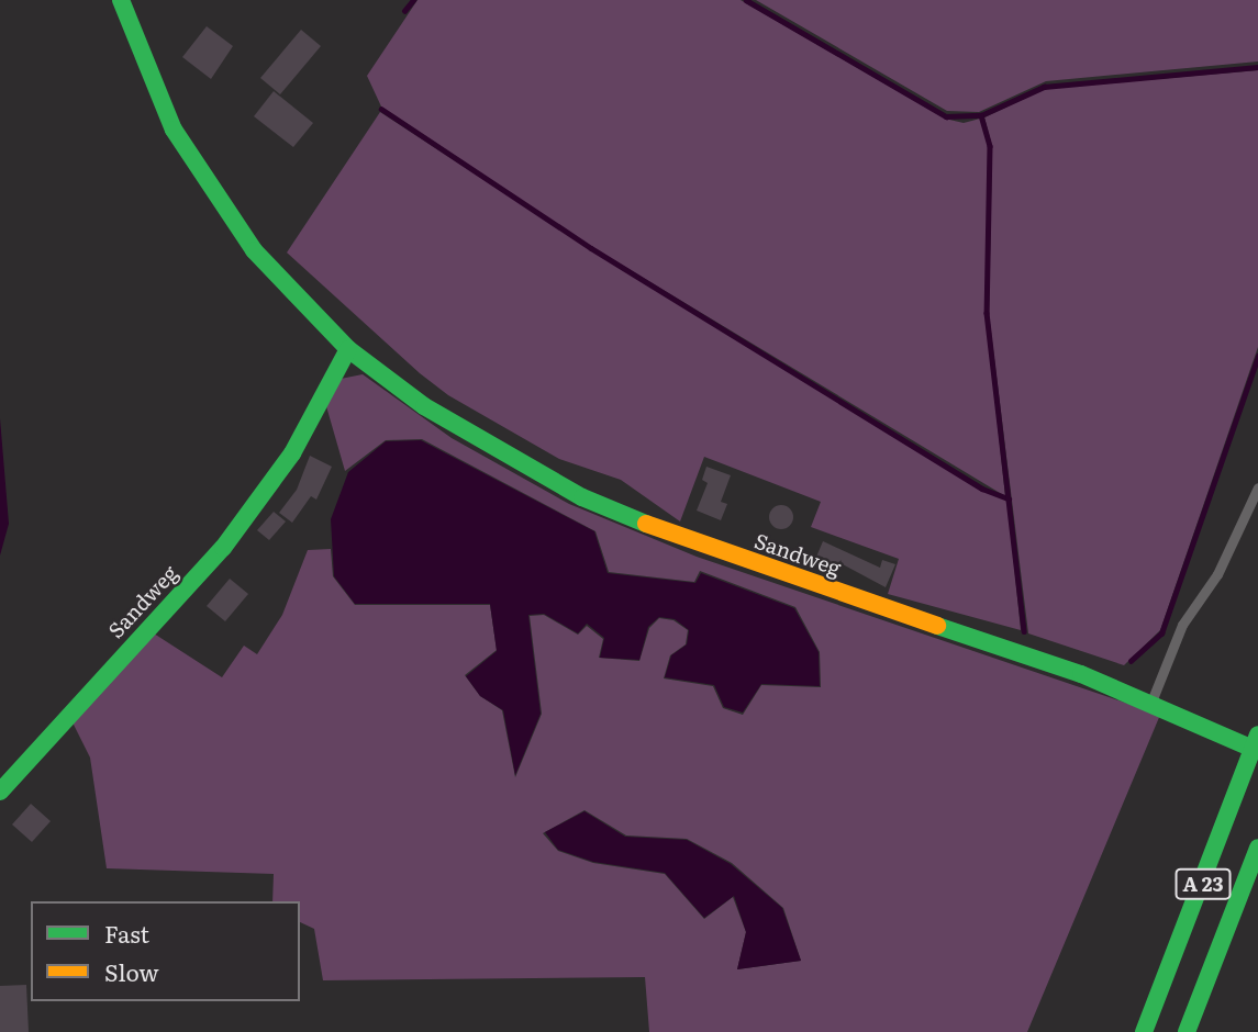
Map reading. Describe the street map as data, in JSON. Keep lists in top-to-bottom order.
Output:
{
  "streets": {
    "main road": ["Sandweg", "A 23"]
  },
  "legend": ["Fast", "Slow"]
}
